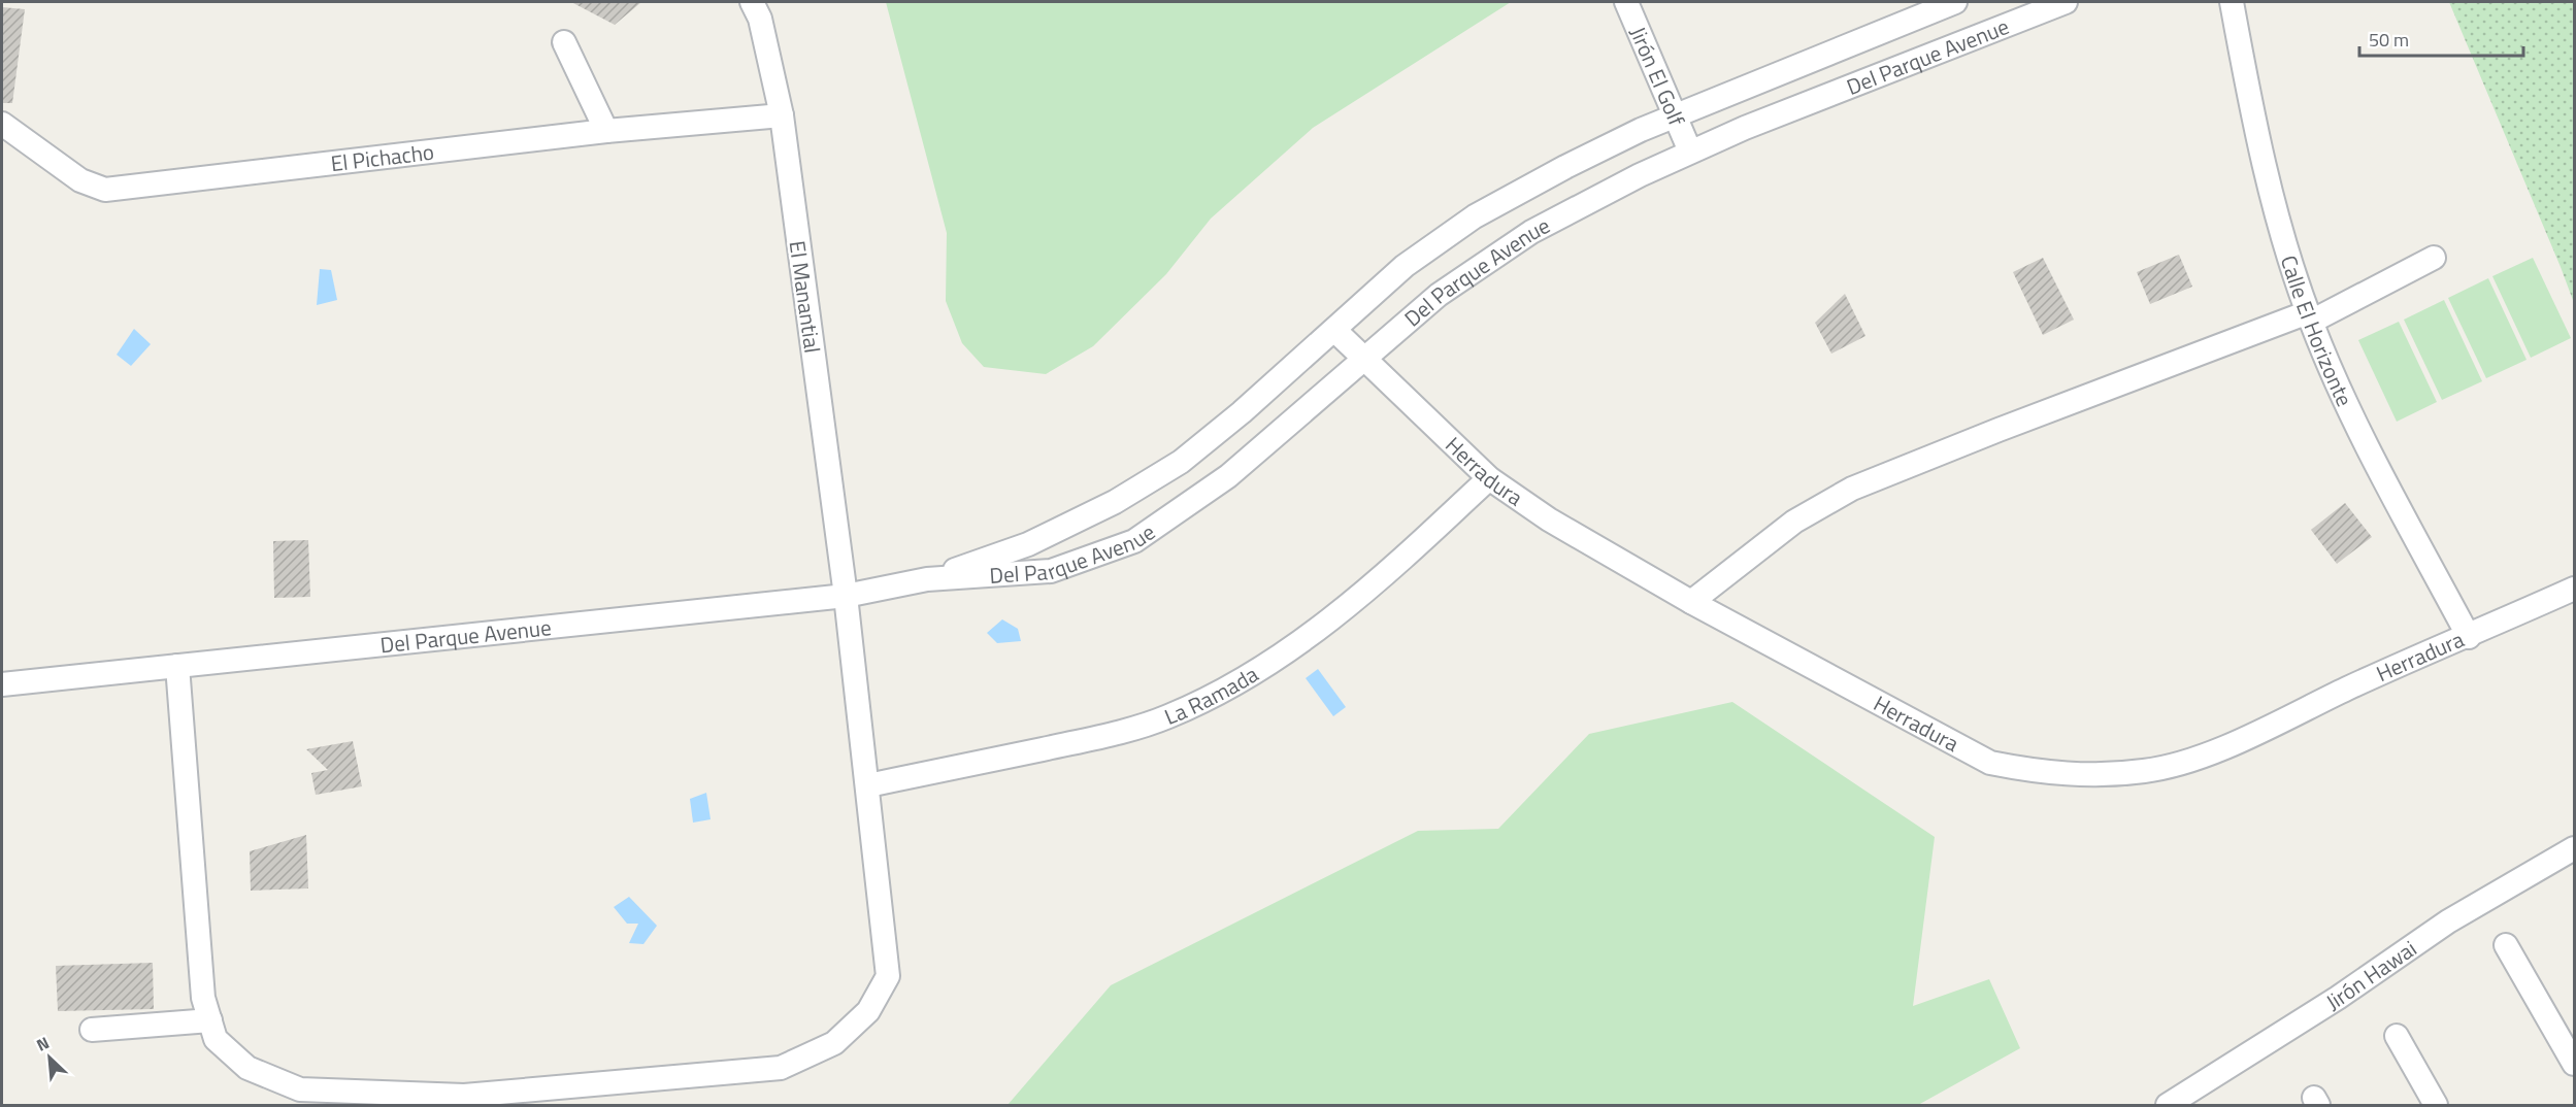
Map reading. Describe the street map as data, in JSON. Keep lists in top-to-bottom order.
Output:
{
  "streets": {
    "street": [
      "Del Parque Avenue",
      "Jirón El Golf",
      "El Pichacho",
      "El Manantial",
      "Calle El Horizonte",
      "Herradura",
      "La Ramada",
      "Jirón Hawai"
    ]
  },
  "crossings": [
    ["Del Parque Avenue", "Jirón El Golf"],
    ["Del Parque Avenue", "El Manantial"],
    ["Del Parque Avenue", "Herradura"],
    ["El Pichacho", "El Manantial"],
    ["El Manantial", "La Ramada"],
    ["Calle El Horizonte", "Herradura"],
    ["Herradura", "La Ramada"]
  ],
  "scale_bar": "50 m",
  "north": "top left"
}
